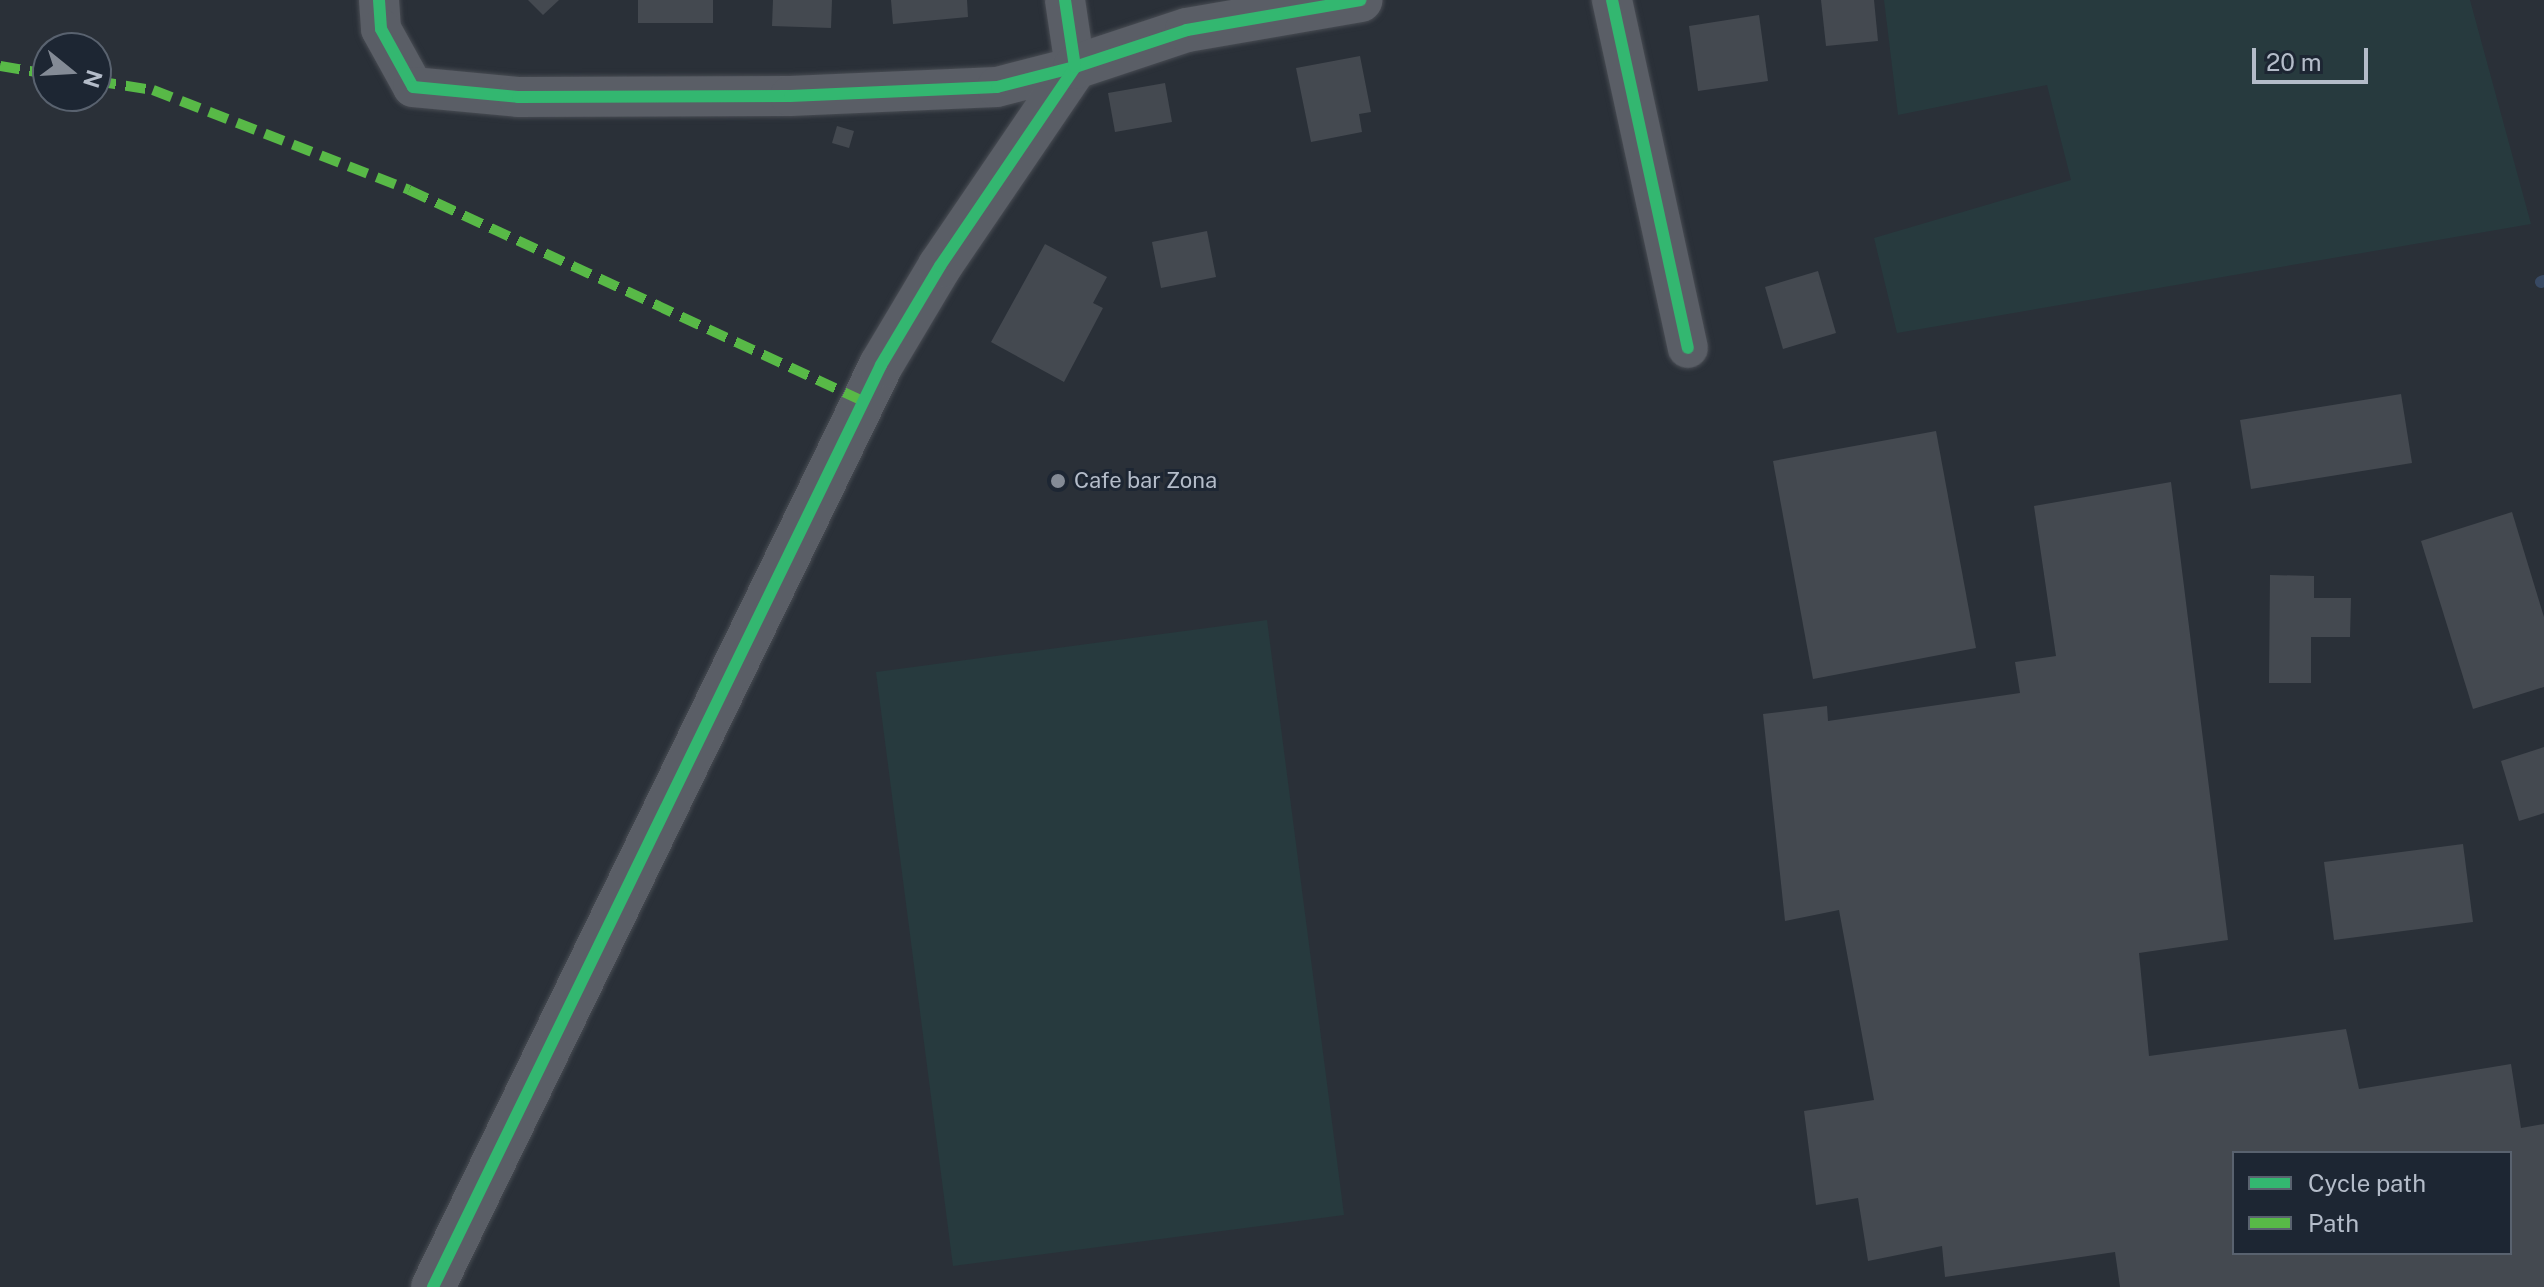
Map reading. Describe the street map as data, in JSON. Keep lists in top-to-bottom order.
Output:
{
  "places": ["Cafe bar Zona"],
  "legend": ["Cycle path", "Path"],
  "scale_bar": "20 m",
  "north": "right"
}
